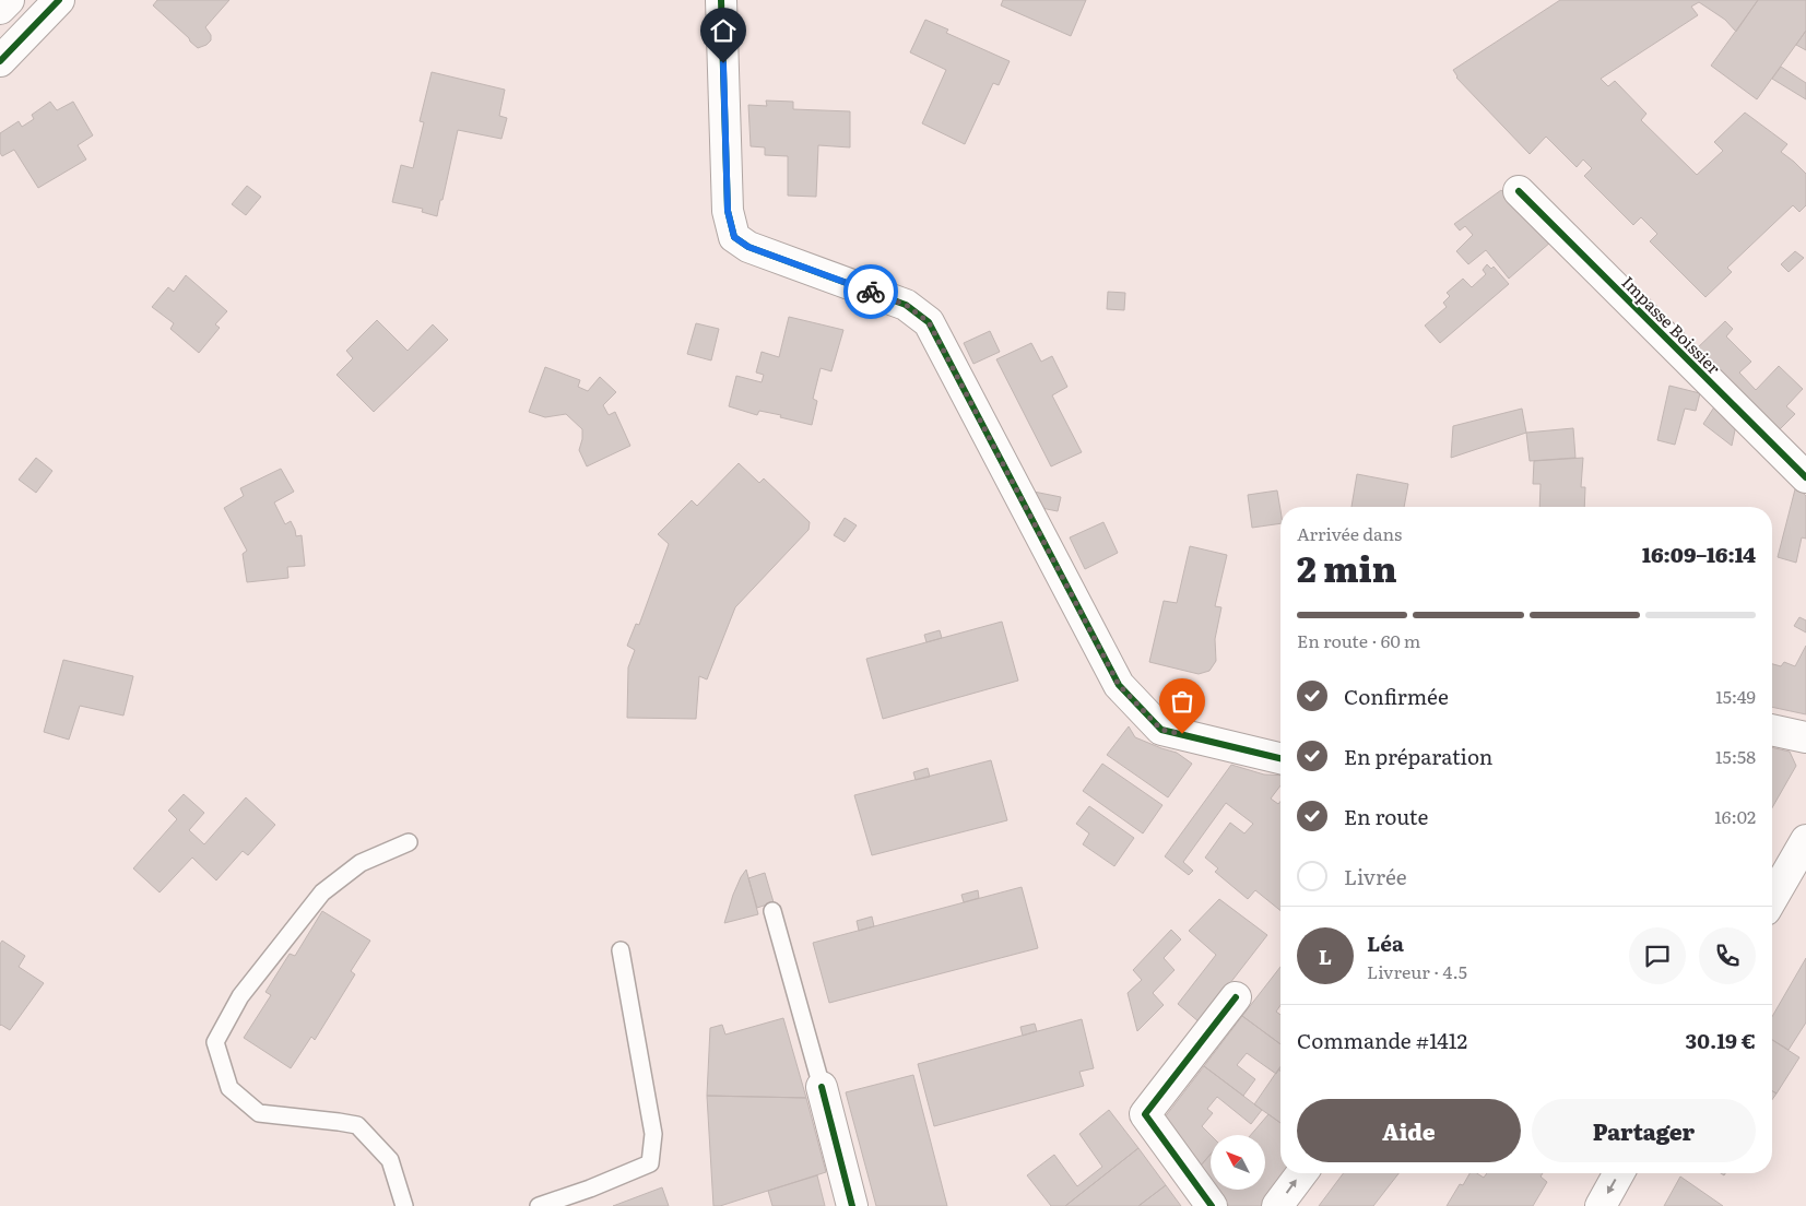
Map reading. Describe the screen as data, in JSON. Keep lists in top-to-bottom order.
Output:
{
  "streets": {
    "street": ["Impasse Boissier"]
  },
  "north": "top left",
  "page": {
    "heading": ["2 min", "Arrivée dans", "16:09–16:14"],
    "panel": [
      "Léa",
      "Livreur · 4.5",
      "Commande #1412",
      "30.19 €"
    ],
    "bar": "En route · 60 m",
    "list": [
      ["Confirmée", "15:49"],
      ["En préparation", "15:58"],
      ["En route", "16:02"],
      "Livrée"
    ],
    "round": "L",
    "buttons": ["Aide", "Partager"]
  }
}
